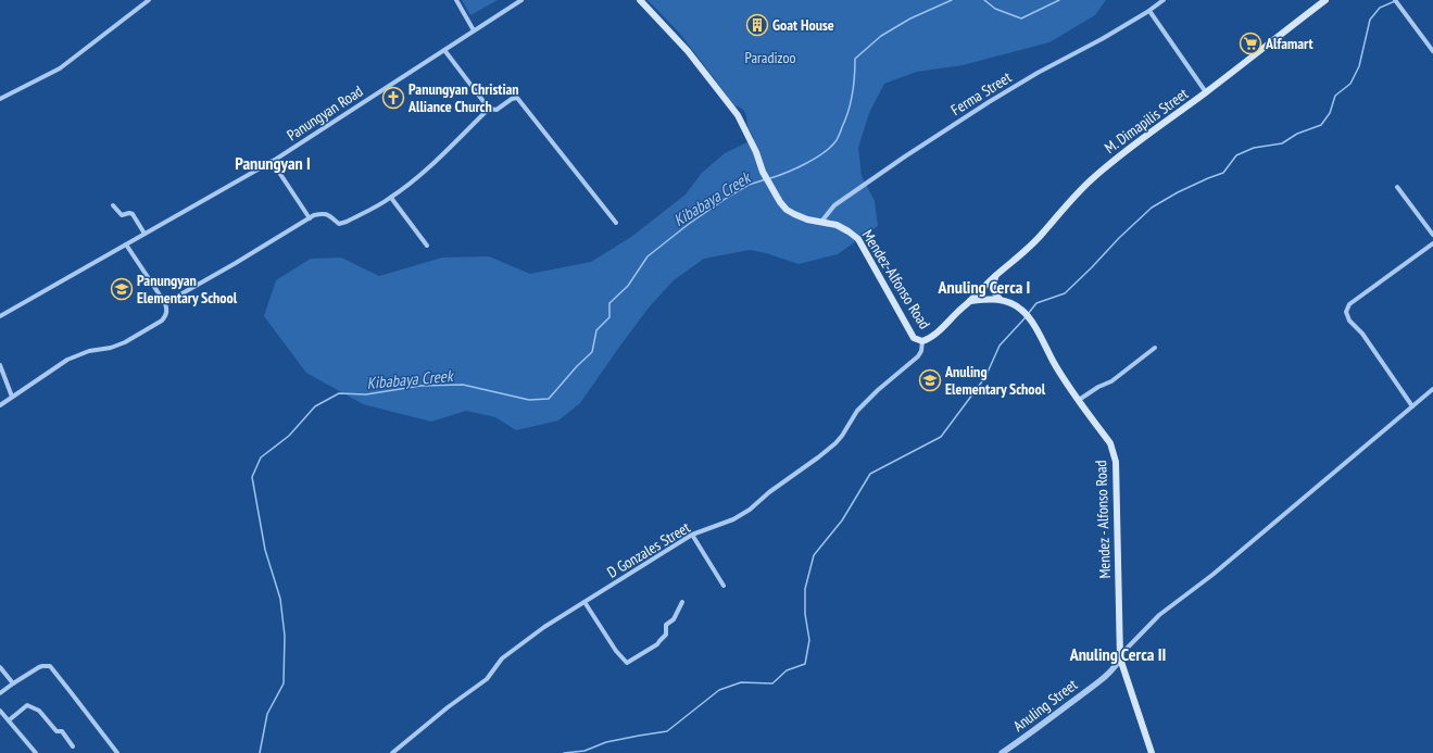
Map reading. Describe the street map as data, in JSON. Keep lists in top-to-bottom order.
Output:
{
  "streets": {
    "main road": ["M. Dimapilis Street", "Mendez-Alfonso Road", "Mendez - Alfonso Road"],
    "street": [
      "Ferma Street",
      "Panungyan Road",
      "D Gonzales Street",
      "Anuling Street"
    ]
  },
  "crossings": [
    ["Ferma Street", "Mendez-Alfonso Road"],
    ["M. Dimapilis Street", "Mendez-Alfonso Road"],
    ["Mendez-Alfonso Road", "D Gonzales Street"],
    ["Mendez - Alfonso Road", "Anuling Street"]
  ],
  "districts": ["Panungyan I", "Anuling Cerca I", "Anuling Cerca II"],
  "water": ["Kibabaya Creek"],
  "parks": ["Paradizoo"],
  "places": {
    "building": ["Goat House"],
    "supermarket": ["Alfamart"],
    "church": ["Panungyan Christian Alliance Church"],
    "school or university": ["Panungyan Elementary School", "Anuling Elementary School"]
  }
}
